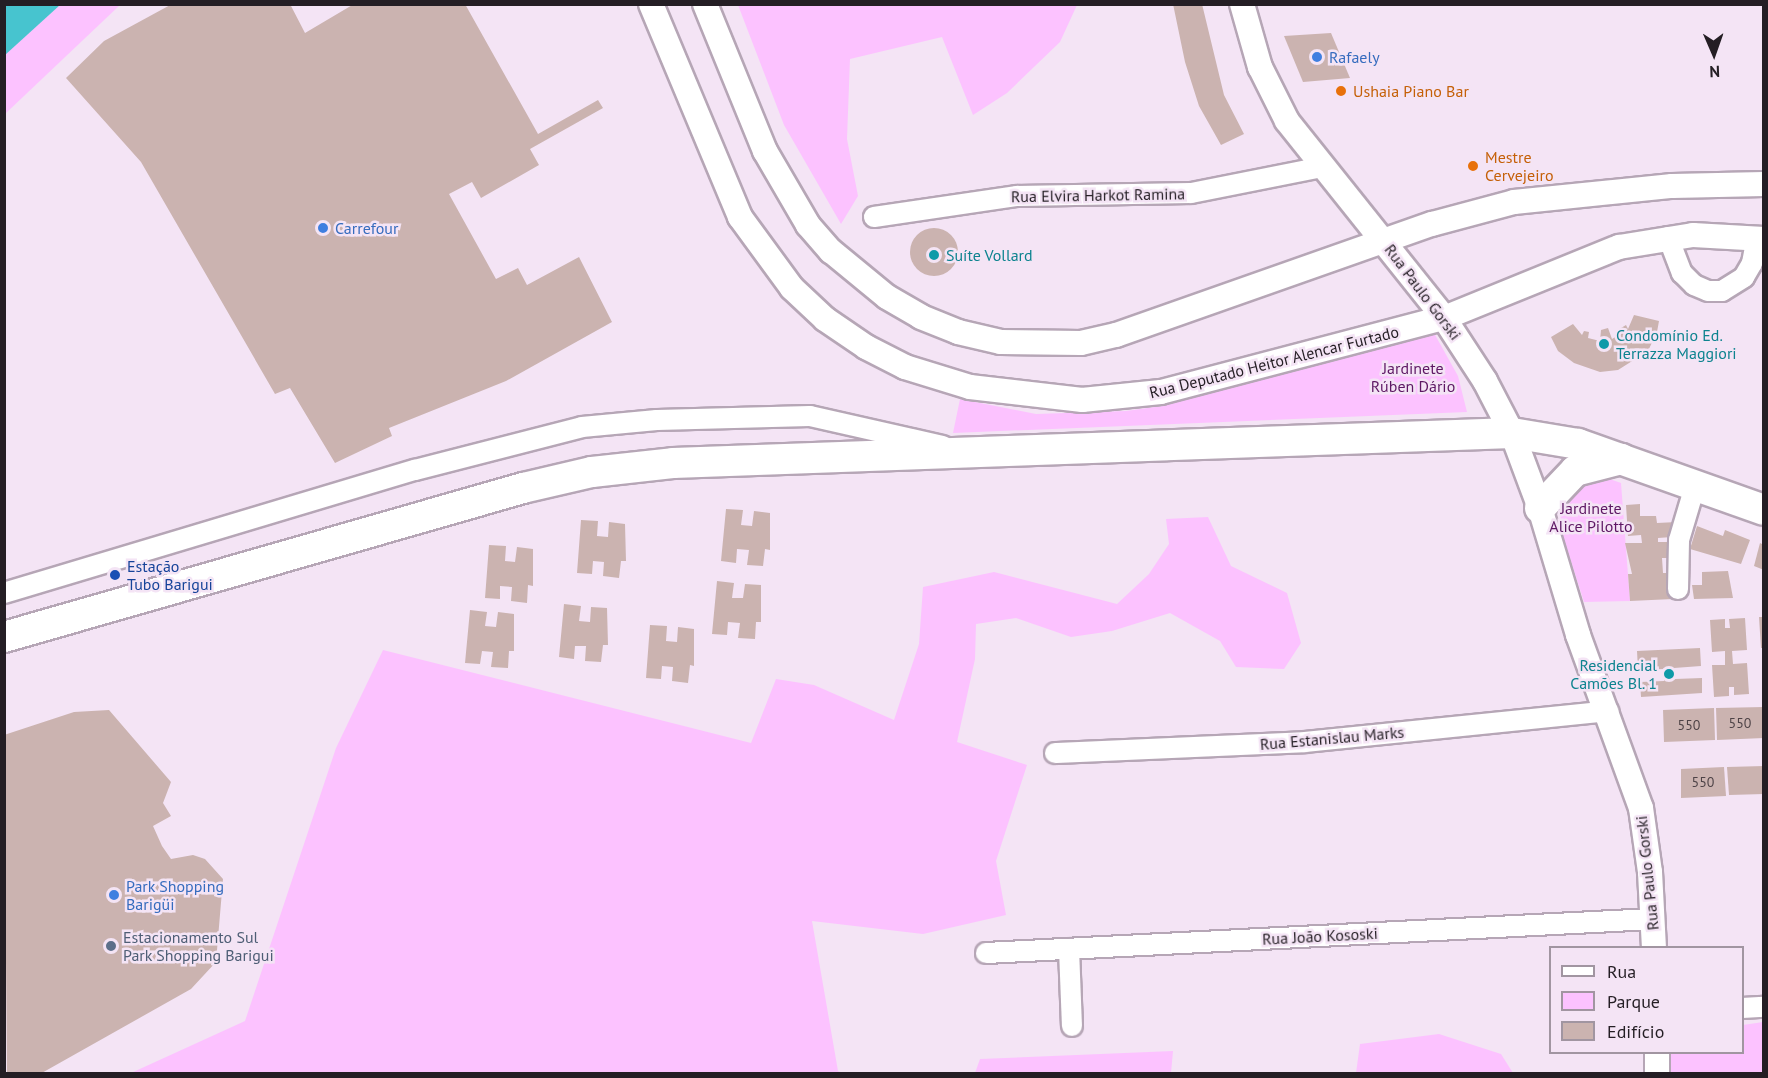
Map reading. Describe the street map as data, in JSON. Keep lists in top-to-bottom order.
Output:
{
  "streets": {
    "street": [
      "Rua Elvira Harkot Ramina",
      "Rua Paulo Gorski",
      "Rua Deputado Heitor Alencar Furtado",
      "Rua Estanislau Marks",
      "Rua João Kososki"
    ]
  },
  "crossings": [
    ["Rua Elvira Harkot Ramina", "Rua Paulo Gorski"],
    ["Rua Paulo Gorski", "Rua Deputado Heitor Alencar Furtado"],
    ["Rua Paulo Gorski", "Rua Estanislau Marks"],
    ["Rua Paulo Gorski", "Rua João Kososki"]
  ],
  "parks": ["Jardinete Rúben Dário", "Jardinete Alice Pilotto"],
  "places": [
    "Rafaely",
    "Ushaia Piano Bar",
    "Mestre Cervejeiro",
    "Carrefour",
    "Suíte Vollard",
    "Condomínio Ed. Terrazza Maggiori",
    "Estação Tubo Barigui",
    "Residencial Camões Bl. 1",
    "Park Shopping Barigüi",
    "Estacionamento Sul Park Shopping Barigui"
  ],
  "house_numbers": ["550", "550", "550"],
  "legend": ["Rua", "Parque", "Edifício"],
  "north": "bottom"
}
